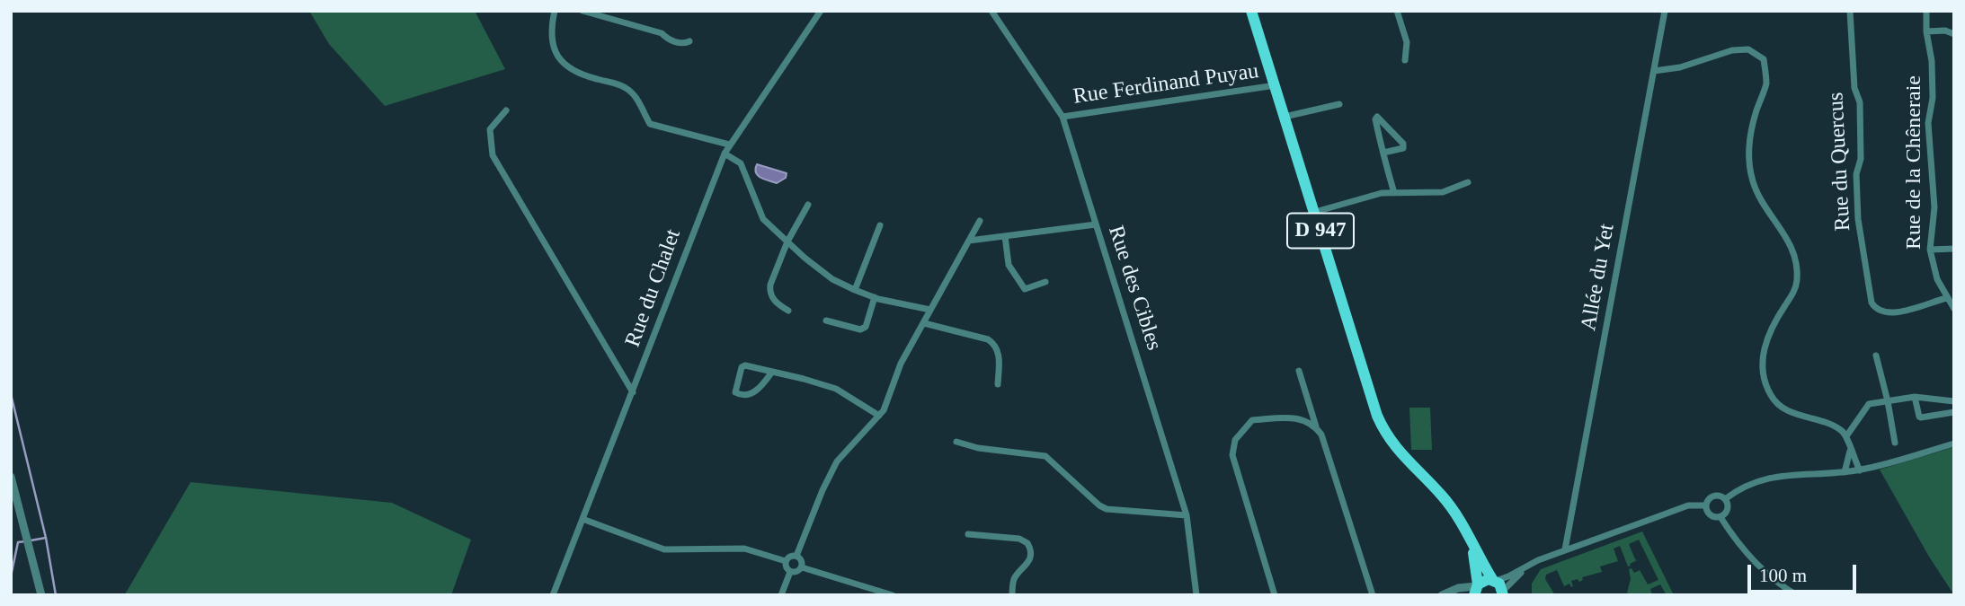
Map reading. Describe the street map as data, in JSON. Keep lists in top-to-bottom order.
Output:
{
  "streets": {
    "main road": ["D 947"],
    "street": [
      "Rue Ferdinand Puyau",
      "Rue du Quercus",
      "Rue de la Chêneraie",
      "Allée du Yet",
      "Rue du Chalet",
      "Rue des Cibles"
    ]
  },
  "crossings": [
    ["Rue Ferdinand Puyau", "D 947"],
    ["Rue Ferdinand Puyau", "Rue des Cibles"],
    ["Rue du Quercus", "Rue de la Chêneraie"]
  ],
  "scale_bar": "100 m"
}
